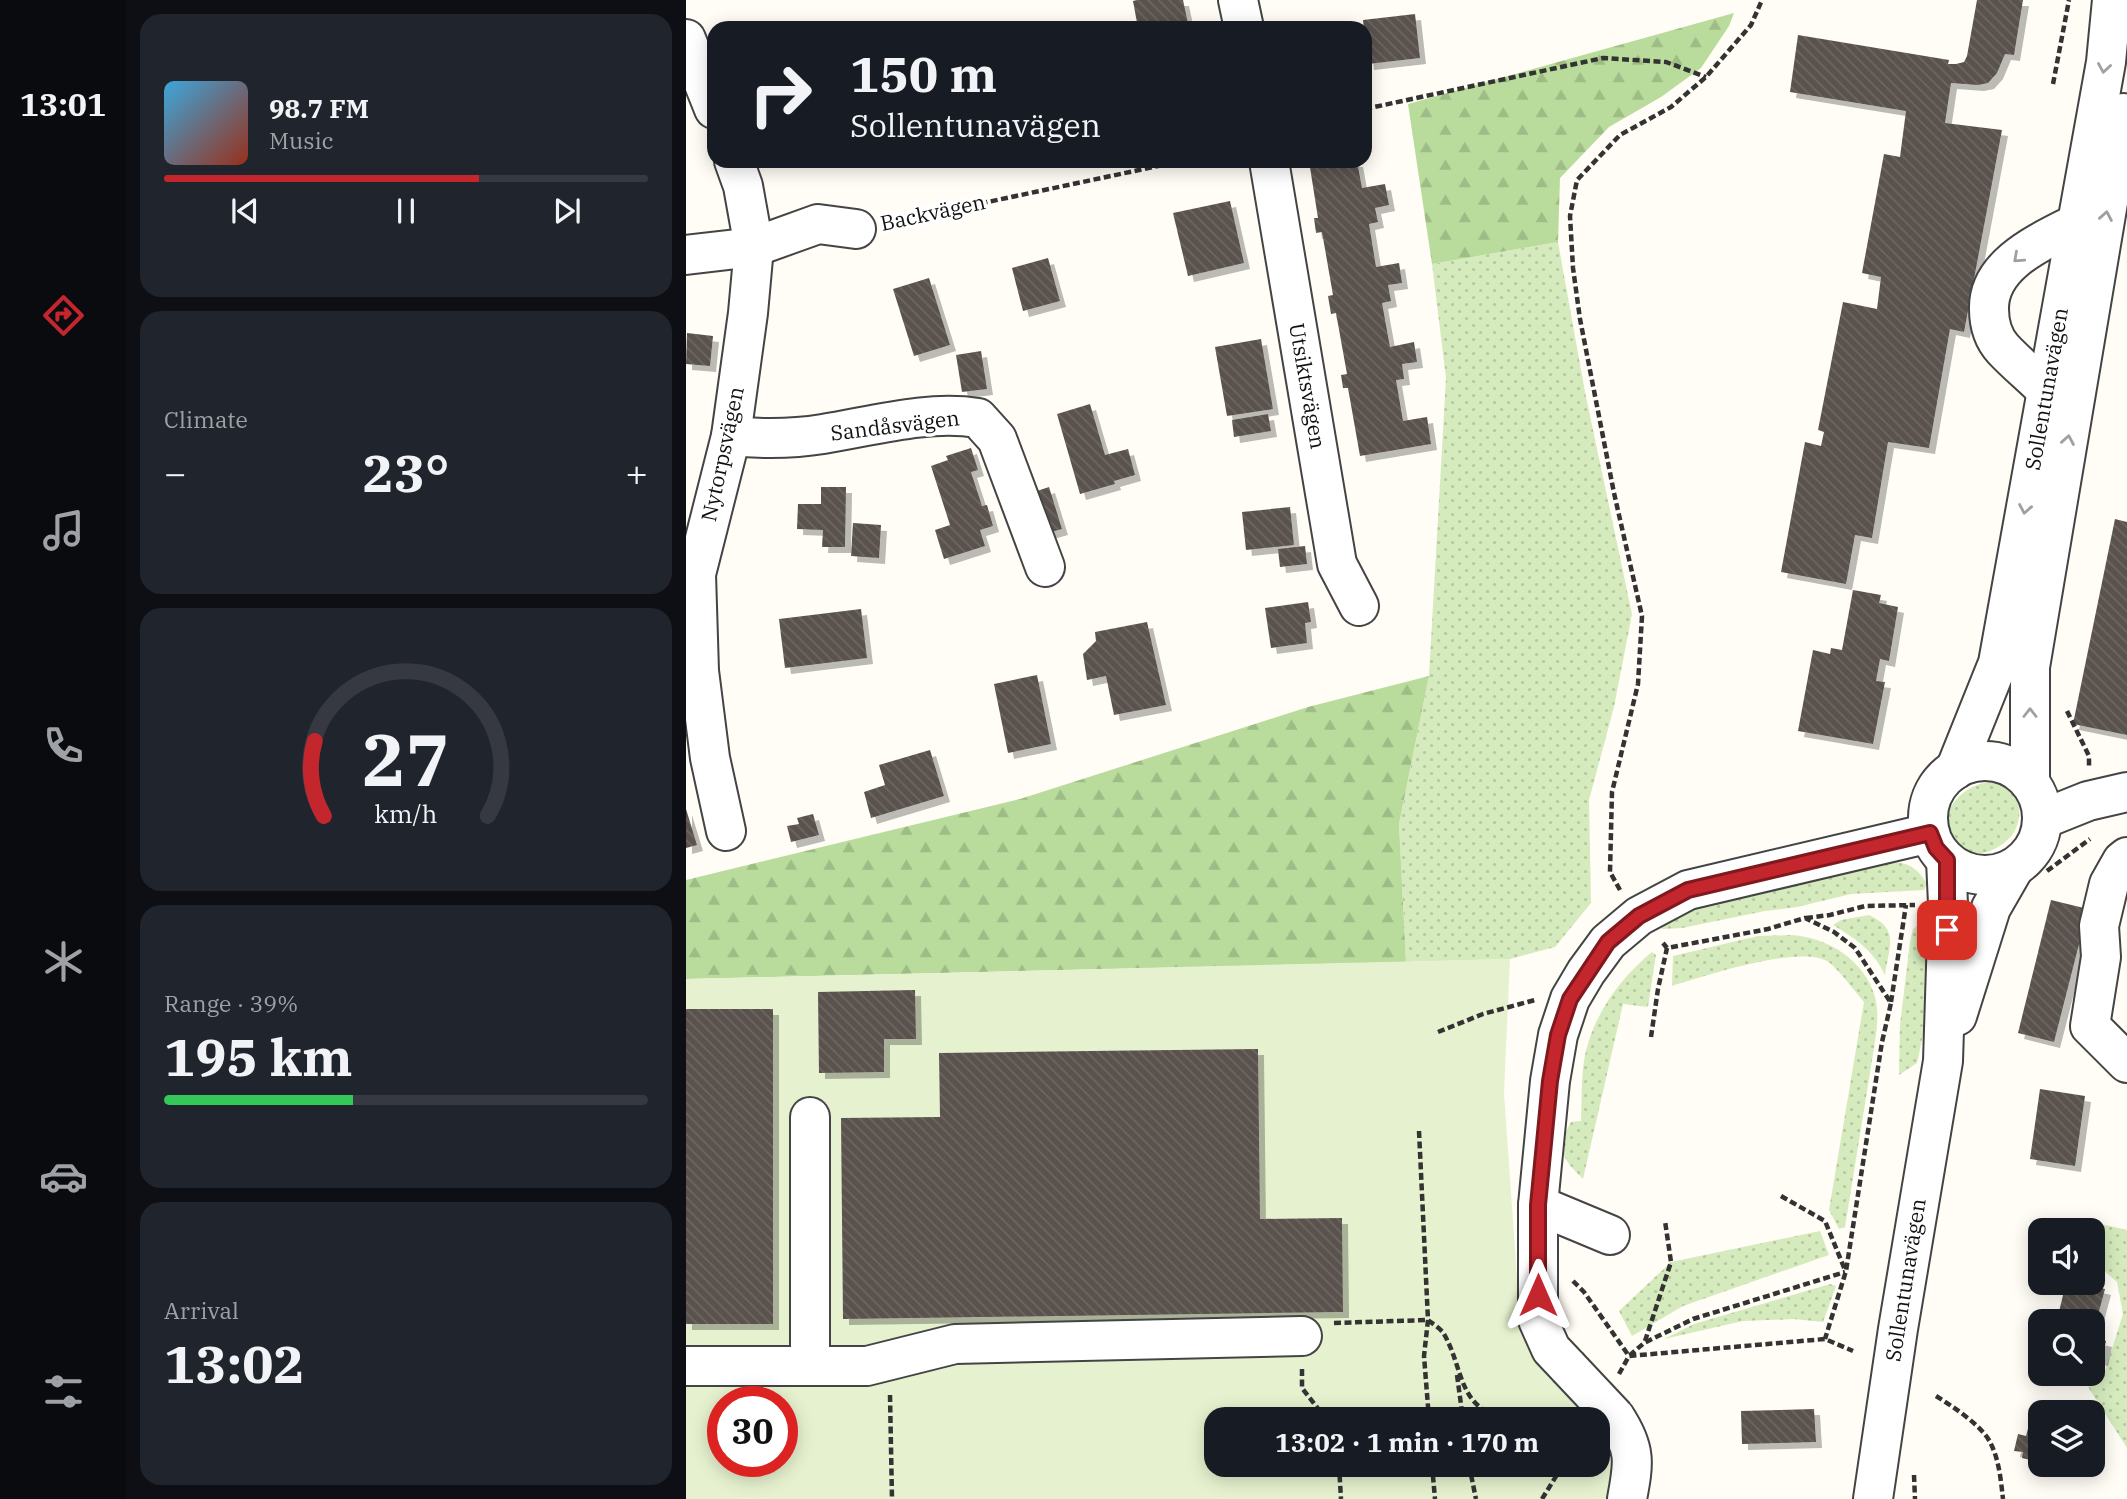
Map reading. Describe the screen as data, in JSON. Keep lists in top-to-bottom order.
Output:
{
  "streets": {
    "street": [
      "Backvägen",
      "Utsiktsvägen",
      "Sollentunavägen",
      "Sandåsvägen",
      "Nytorpsvägen"
    ]
  },
  "crossings": [
    ["Backvägen", "Nytorpsvägen"],
    ["Sandåsvägen", "Nytorpsvägen"]
  ],
  "page": {
    "tabs": "13:01",
    "turn": ["150 m", "Sollentunavägen"],
    "song": ["98.7 FM", "Music"],
    "tile": [
      "Climate",
      ["Range · 39%", "195 km"],
      ["Arrival", "13:02"]
    ],
    "heat": ["−", "23°", "+"],
    "limit": "30",
    "trip": "13:02 · 1 min · 170 m",
    "gauge": ["27", "km/h"]
  }
}
